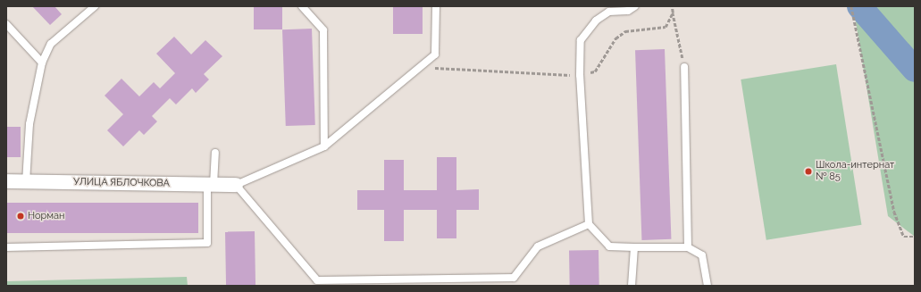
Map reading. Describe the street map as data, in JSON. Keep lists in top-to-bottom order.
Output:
{
  "streets": {
    "street": ["УЛИЦА ЯБЛОЧКОВА"]
  },
  "places": ["Школа-интернат № 85", "Норман"]
}
